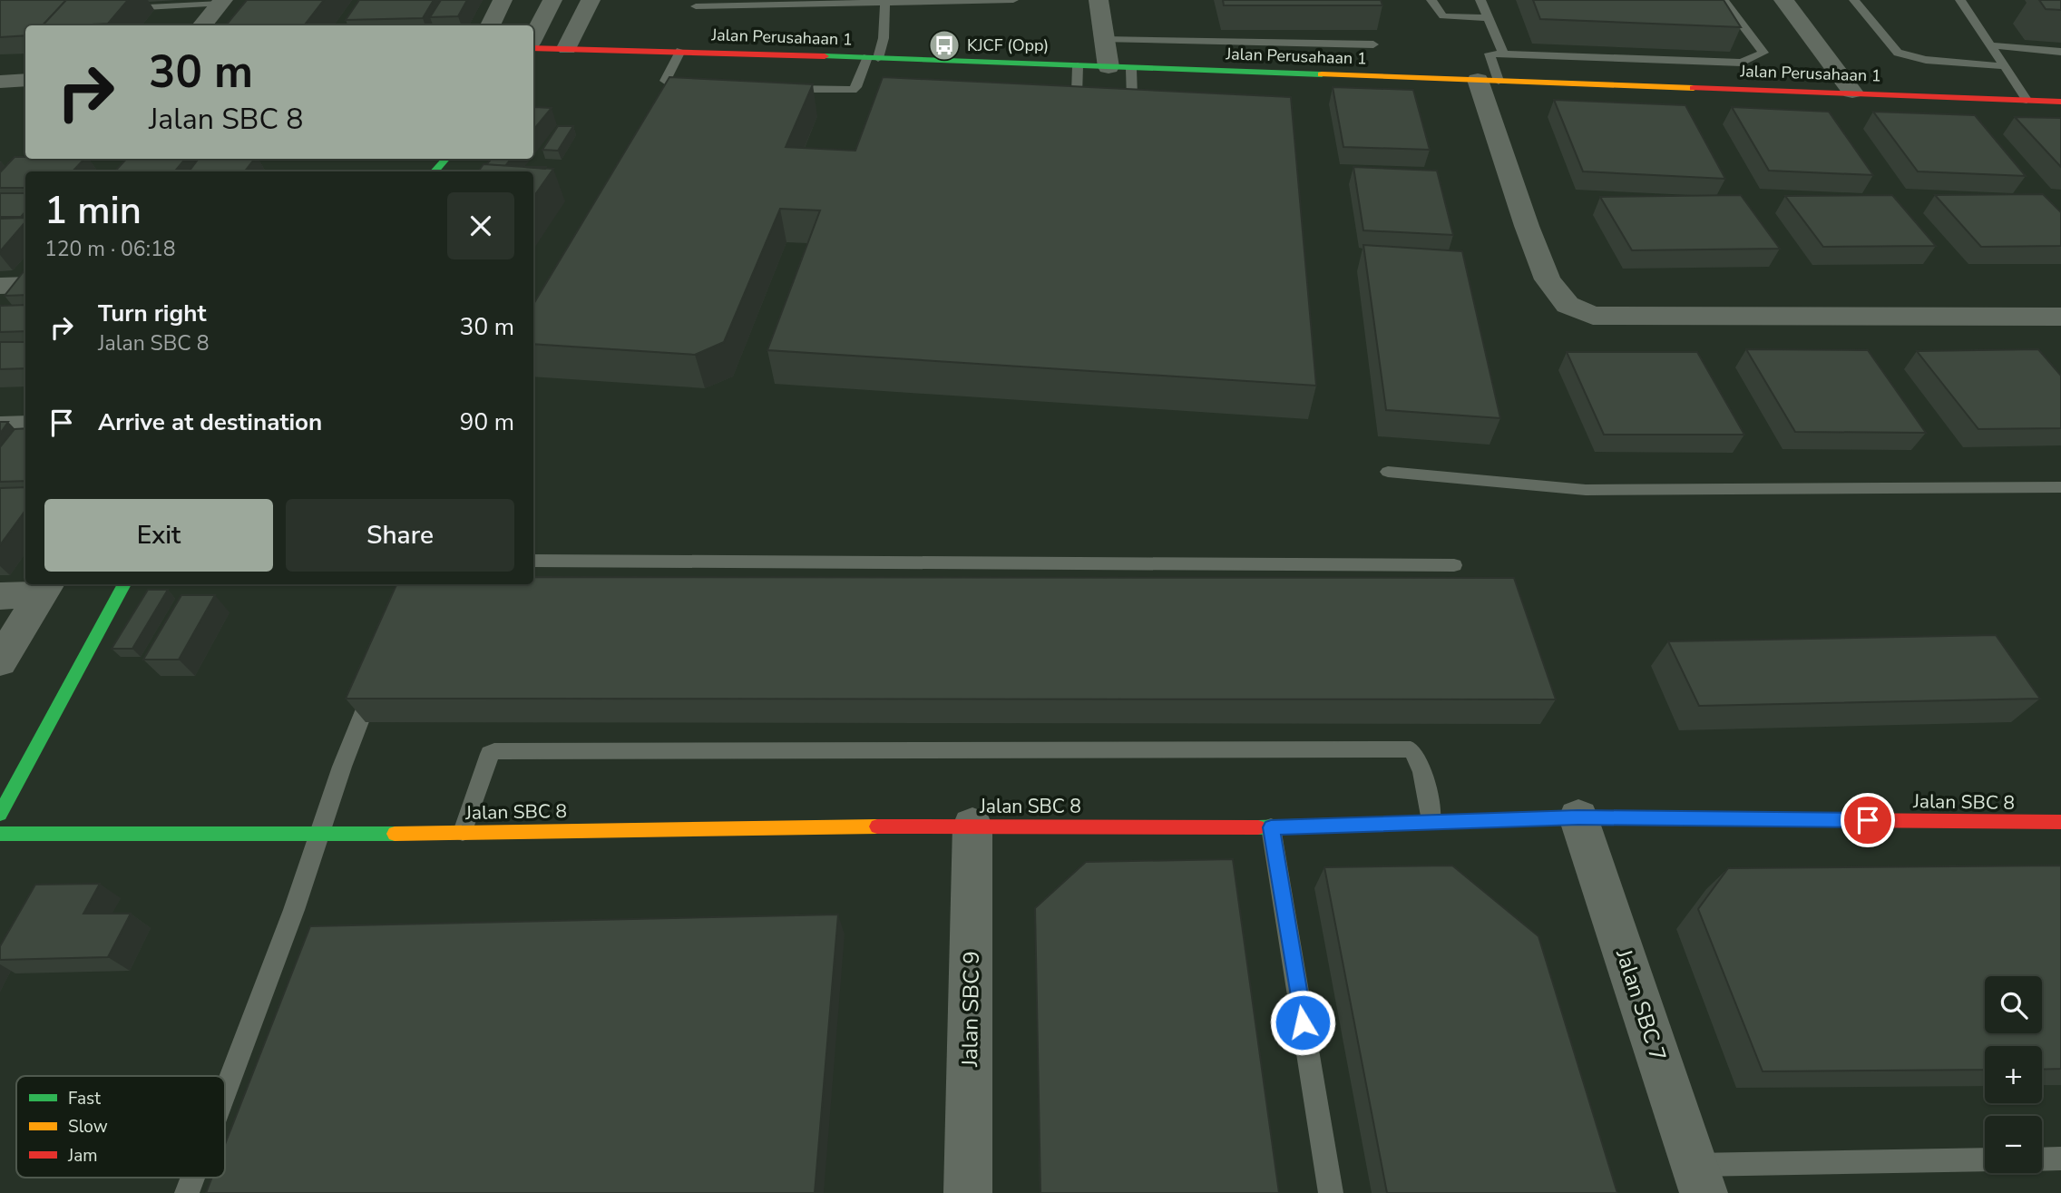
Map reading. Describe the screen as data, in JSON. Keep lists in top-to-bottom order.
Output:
{
  "streets": {
    "street": [
      "Jalan Perusahaan 1",
      "Jalan SBC 8",
      "Jalan SBC 7",
      "Jalan SBC 9"
    ]
  },
  "crossings": [
    ["Jalan SBC 8", "Jalan SBC 7"],
    ["Jalan SBC 8", "Jalan SBC 9"]
  ],
  "places": {
    "bus stop": ["KJCF (Opp)"]
  },
  "legend": ["Fast", "Slow", "Jam"],
  "page": {
    "turn": ["30 m", "Jalan SBC 8"],
    "heading": ["1 min", "120 m · 06:18"],
    "list": [
      {
        "name": "Turn right",
        "note": "Jalan SBC 8",
        "value": "30 m"
      },
      {
        "name": "Arrive at destination",
        "value": "90 m"
      }
    ],
    "buttons": ["Exit", "Share"],
    "map_buttons": ["+", "−"]
  }
}
